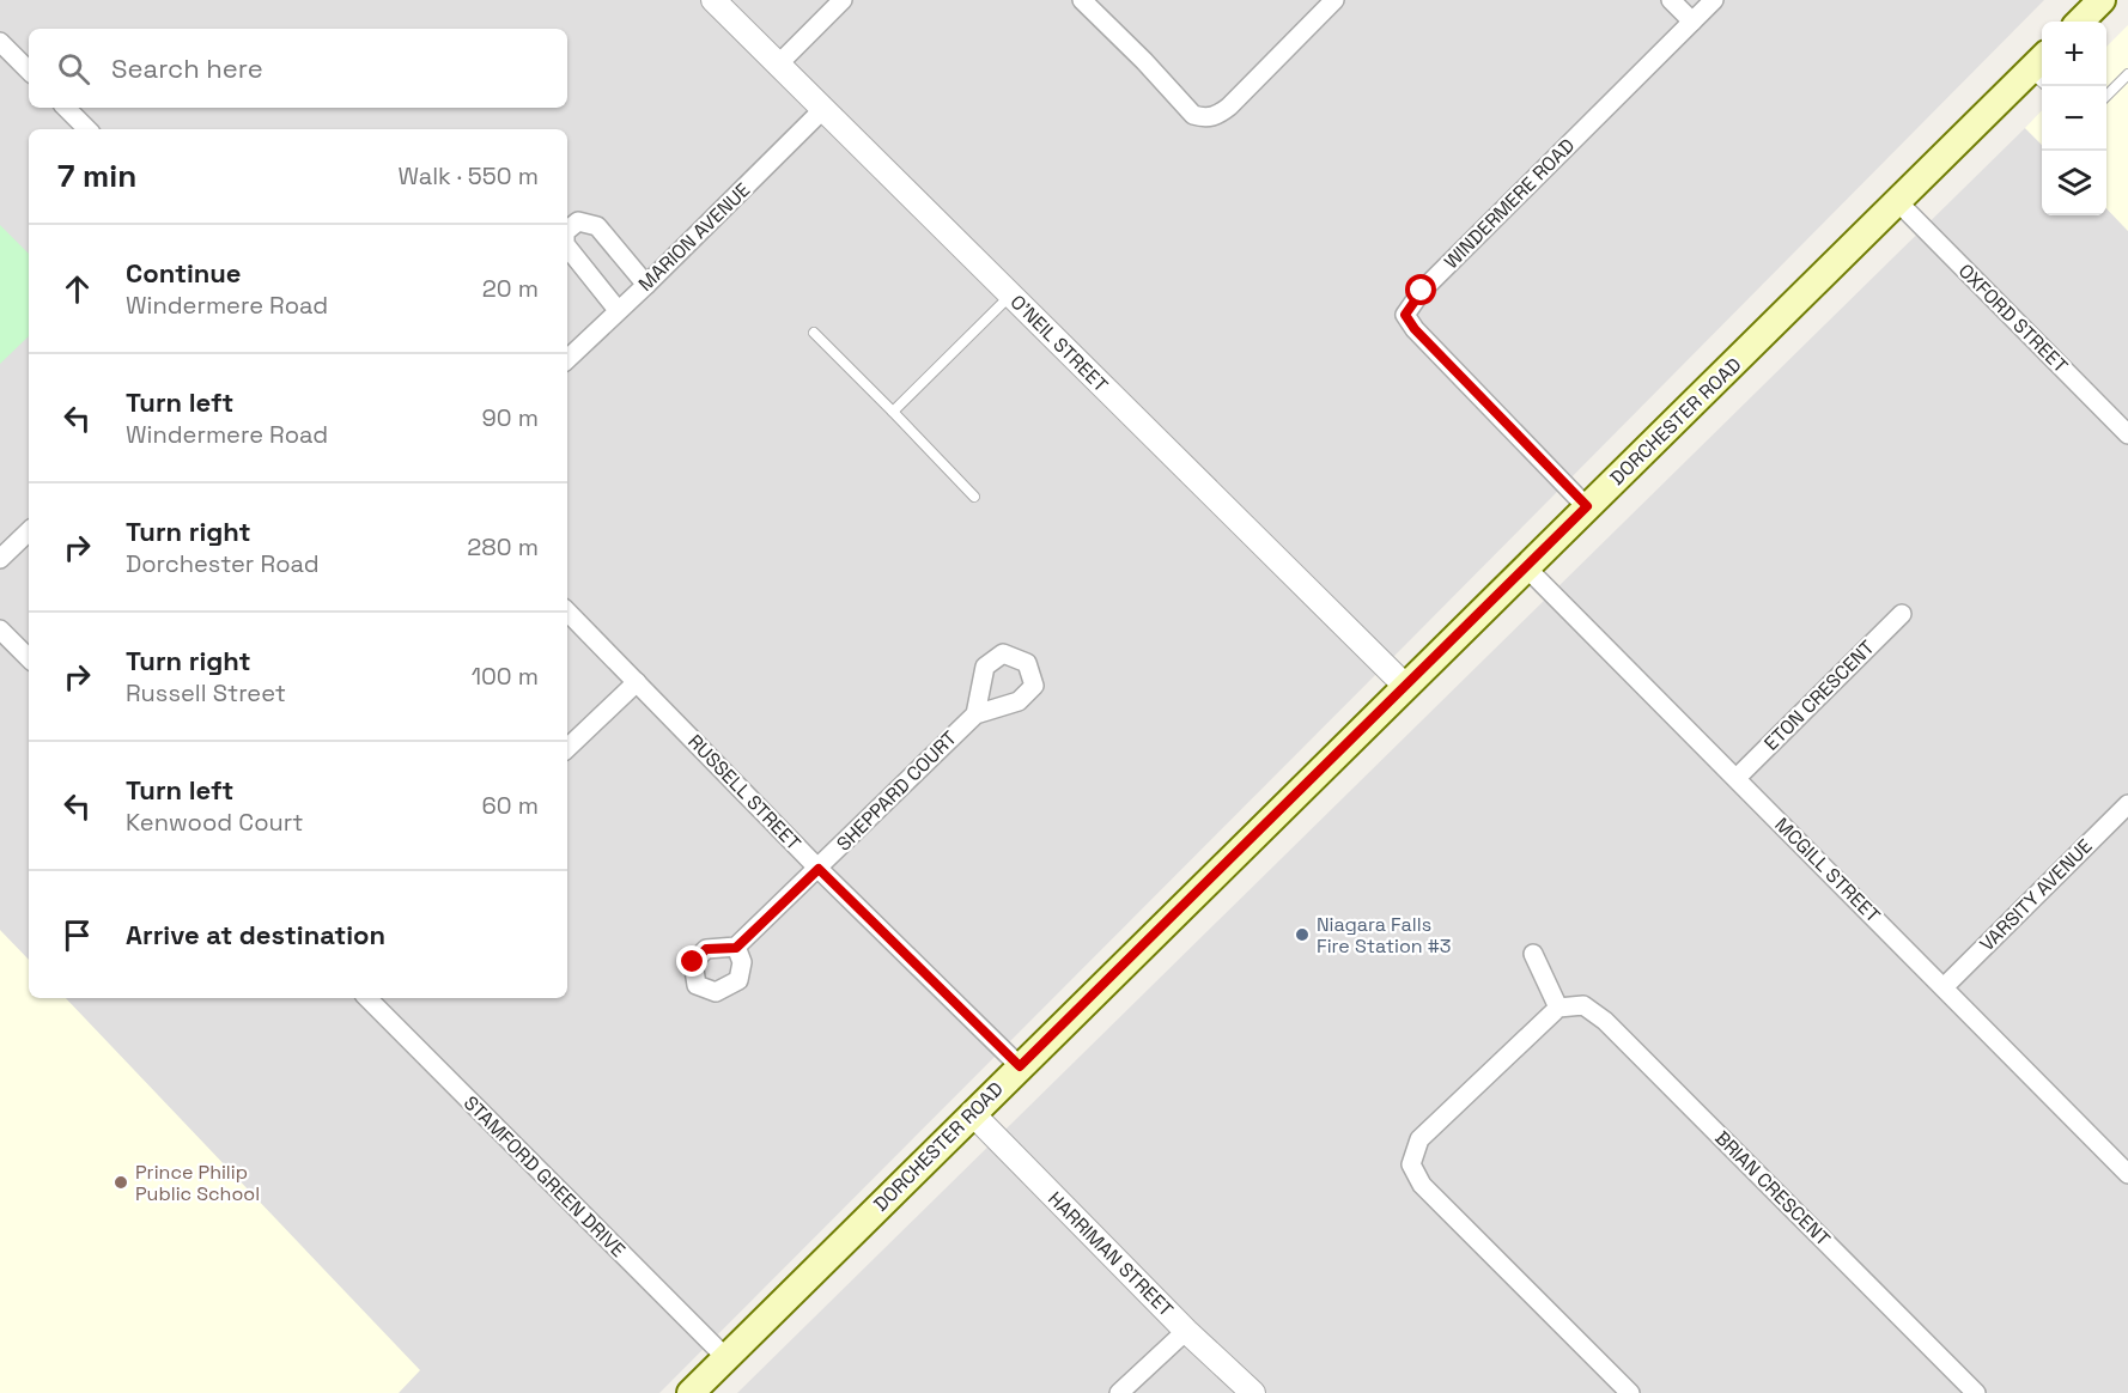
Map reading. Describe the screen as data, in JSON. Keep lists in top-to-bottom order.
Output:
{
  "streets": {
    "main road": ["DORCHESTER ROAD"],
    "street": [
      "WINDERMERE ROAD",
      "MARION AVENUE",
      "OXFORD STREET",
      "O'NEIL STREET",
      "ETON CRESCENT",
      "SHEPPARD COURT",
      "RUSSELL STREET",
      "MCGILL STREET",
      "VARSITY AVENUE",
      "STAMFORD GREEN DRIVE",
      "BRIAN CRESCENT",
      "HARRIMAN STREET"
    ]
  },
  "crossings": [
    ["WINDERMERE ROAD", "DORCHESTER ROAD"],
    ["MARION AVENUE", "O'NEIL STREET"],
    ["OXFORD STREET", "DORCHESTER ROAD"],
    ["O'NEIL STREET", "DORCHESTER ROAD"],
    ["DORCHESTER ROAD", "RUSSELL STREET"],
    ["DORCHESTER ROAD", "MCGILL STREET"],
    ["DORCHESTER ROAD", "STAMFORD GREEN DRIVE"],
    ["DORCHESTER ROAD", "HARRIMAN STREET"],
    ["ETON CRESCENT", "MCGILL STREET"],
    ["SHEPPARD COURT", "RUSSELL STREET"],
    ["MCGILL STREET", "VARSITY AVENUE"]
  ],
  "places": ["Niagara Falls Fire Station #3", "Prince Philip Public School"],
  "page": {
    "map_buttons": ["+", "−"],
    "search": "Search here",
    "heading": ["7 min", "Walk · 550 m"],
    "list": [
      ["Continue", "Windermere Road", "20 m"],
      ["Turn left", "Windermere Road", "90 m"],
      ["Turn right", "Dorchester Road", "280 m"],
      ["Turn right", "Russell Street", "100 m"],
      ["Turn left", "Kenwood Court", "60 m"],
      "Arrive at destination"
    ]
  }
}
